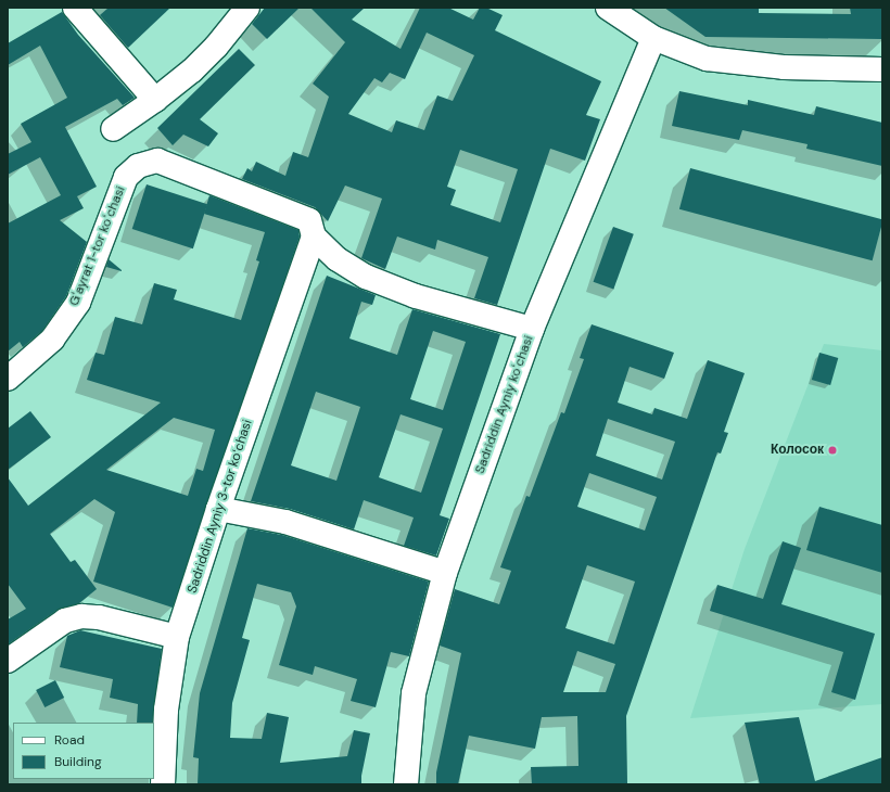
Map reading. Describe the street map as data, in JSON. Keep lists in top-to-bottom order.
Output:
{
  "streets": {
    "street": ["Gʻayrat 1-tor koʻchasi", "Sadriddin Ayniy koʻchasi", "Sadriddin Ayniy 3-tor koʻchasi"]
  },
  "crossings": [
    ["Gʻayrat 1-tor koʻchasi", "Sadriddin Ayniy 3-tor koʻchasi"]
  ],
  "places": ["Колосок"],
  "legend": ["Road", "Building"]
}
